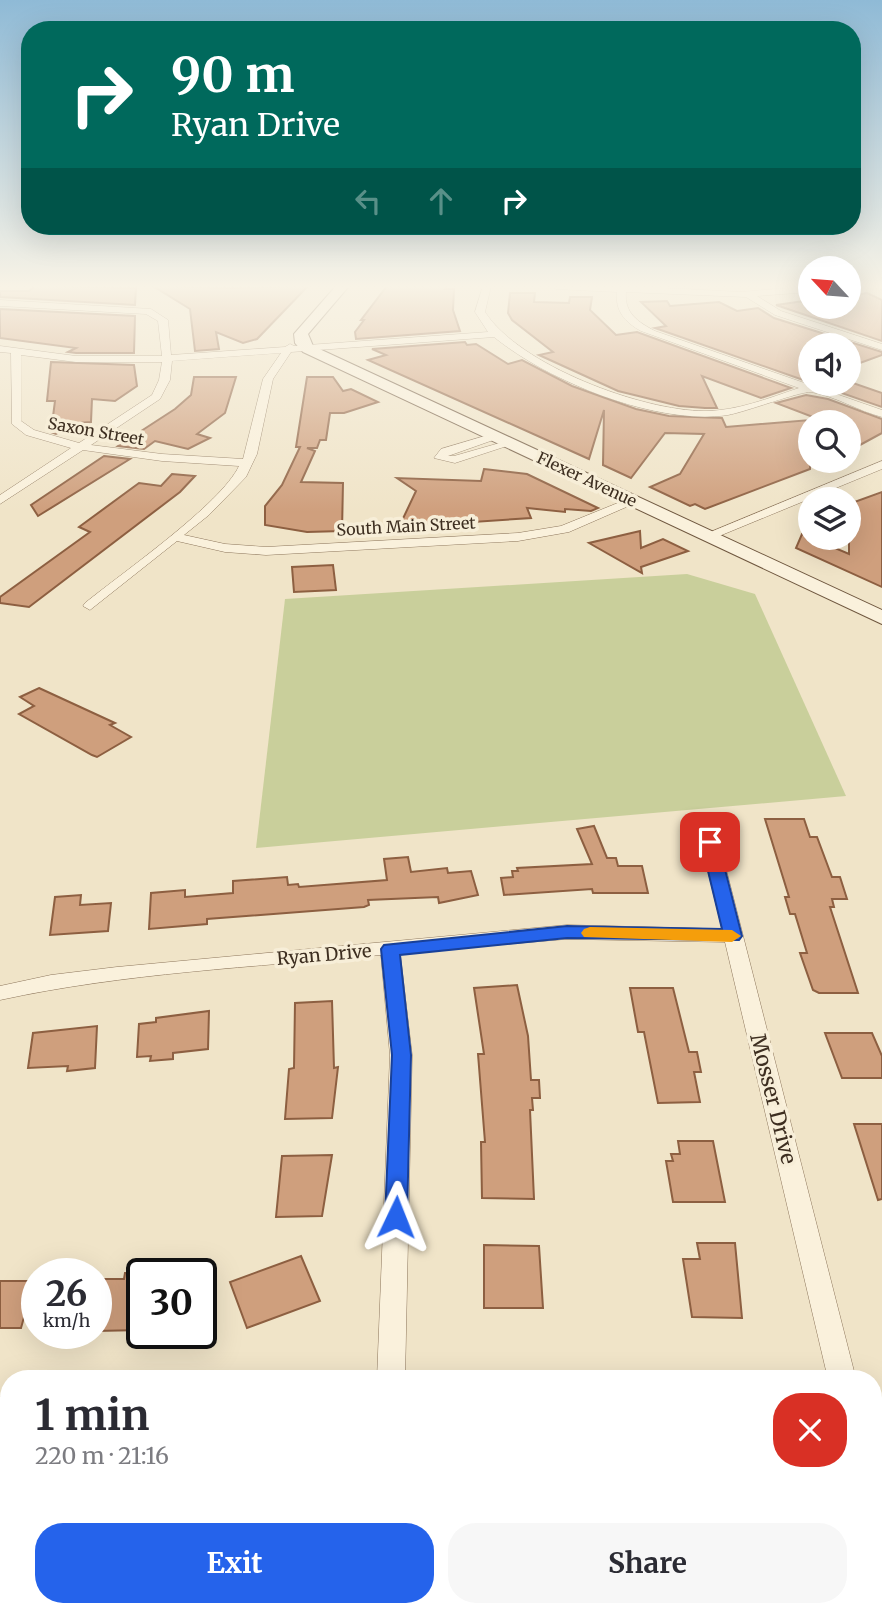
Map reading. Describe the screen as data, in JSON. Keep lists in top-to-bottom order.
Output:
{
  "streets": {
    "street": [
      "Saxon Street",
      "Flexer Avenue",
      "South Main Street",
      "Ryan Drive",
      "Mosser Drive"
    ]
  },
  "crossings": [
    ["Flexer Avenue", "South Main Street"],
    ["Ryan Drive", "Mosser Drive"]
  ],
  "north": "top left",
  "page": {
    "turn": ["90 m", "Ryan Drive"],
    "speed": "26 km/h",
    "limit": "30",
    "heading": ["1 min", "220 m · 21:16"],
    "buttons": ["Exit", "Share"]
  }
}
